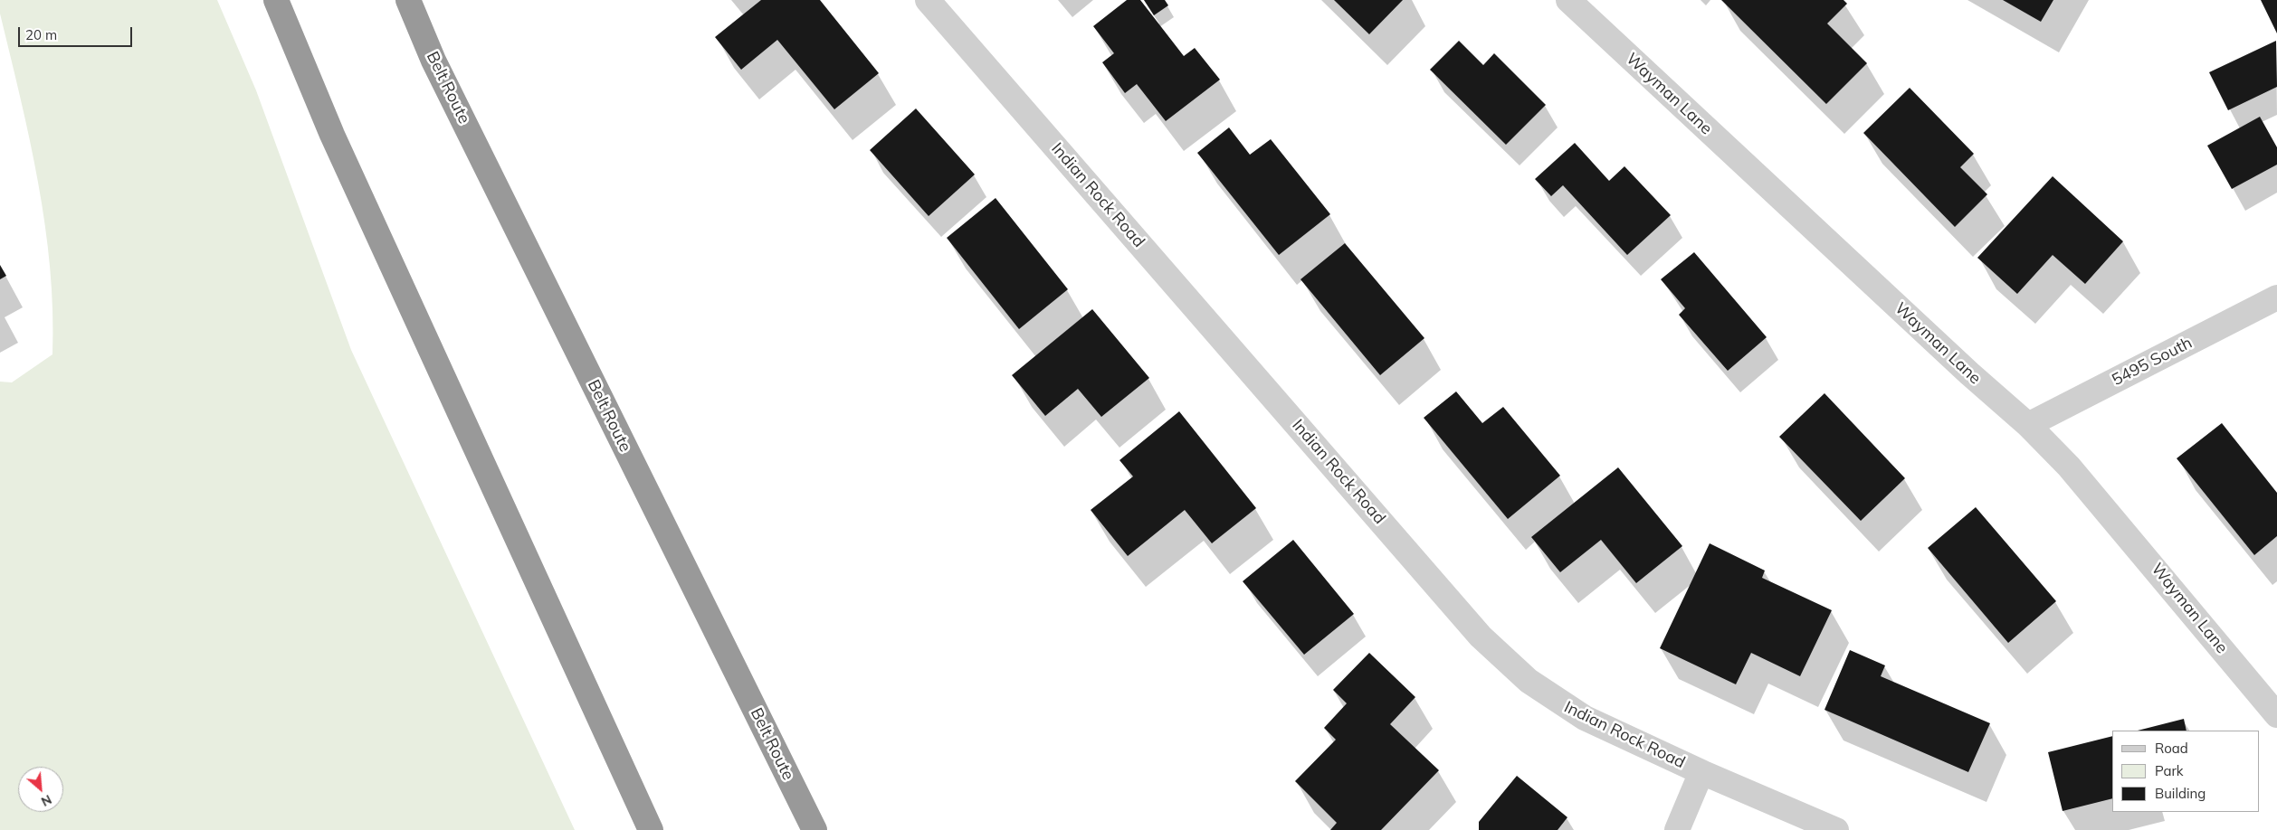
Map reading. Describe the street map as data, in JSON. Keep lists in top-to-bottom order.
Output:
{
  "streets": {
    "highway": ["Belt Route"],
    "street": ["Wayman Lane", "Indian Rock Road", "5495 South"]
  },
  "crossings": [
    ["Wayman Lane", "5495 South"]
  ],
  "legend": ["Road", "Park", "Building"],
  "scale_bar": "20 m",
  "north": "bottom right"
}
